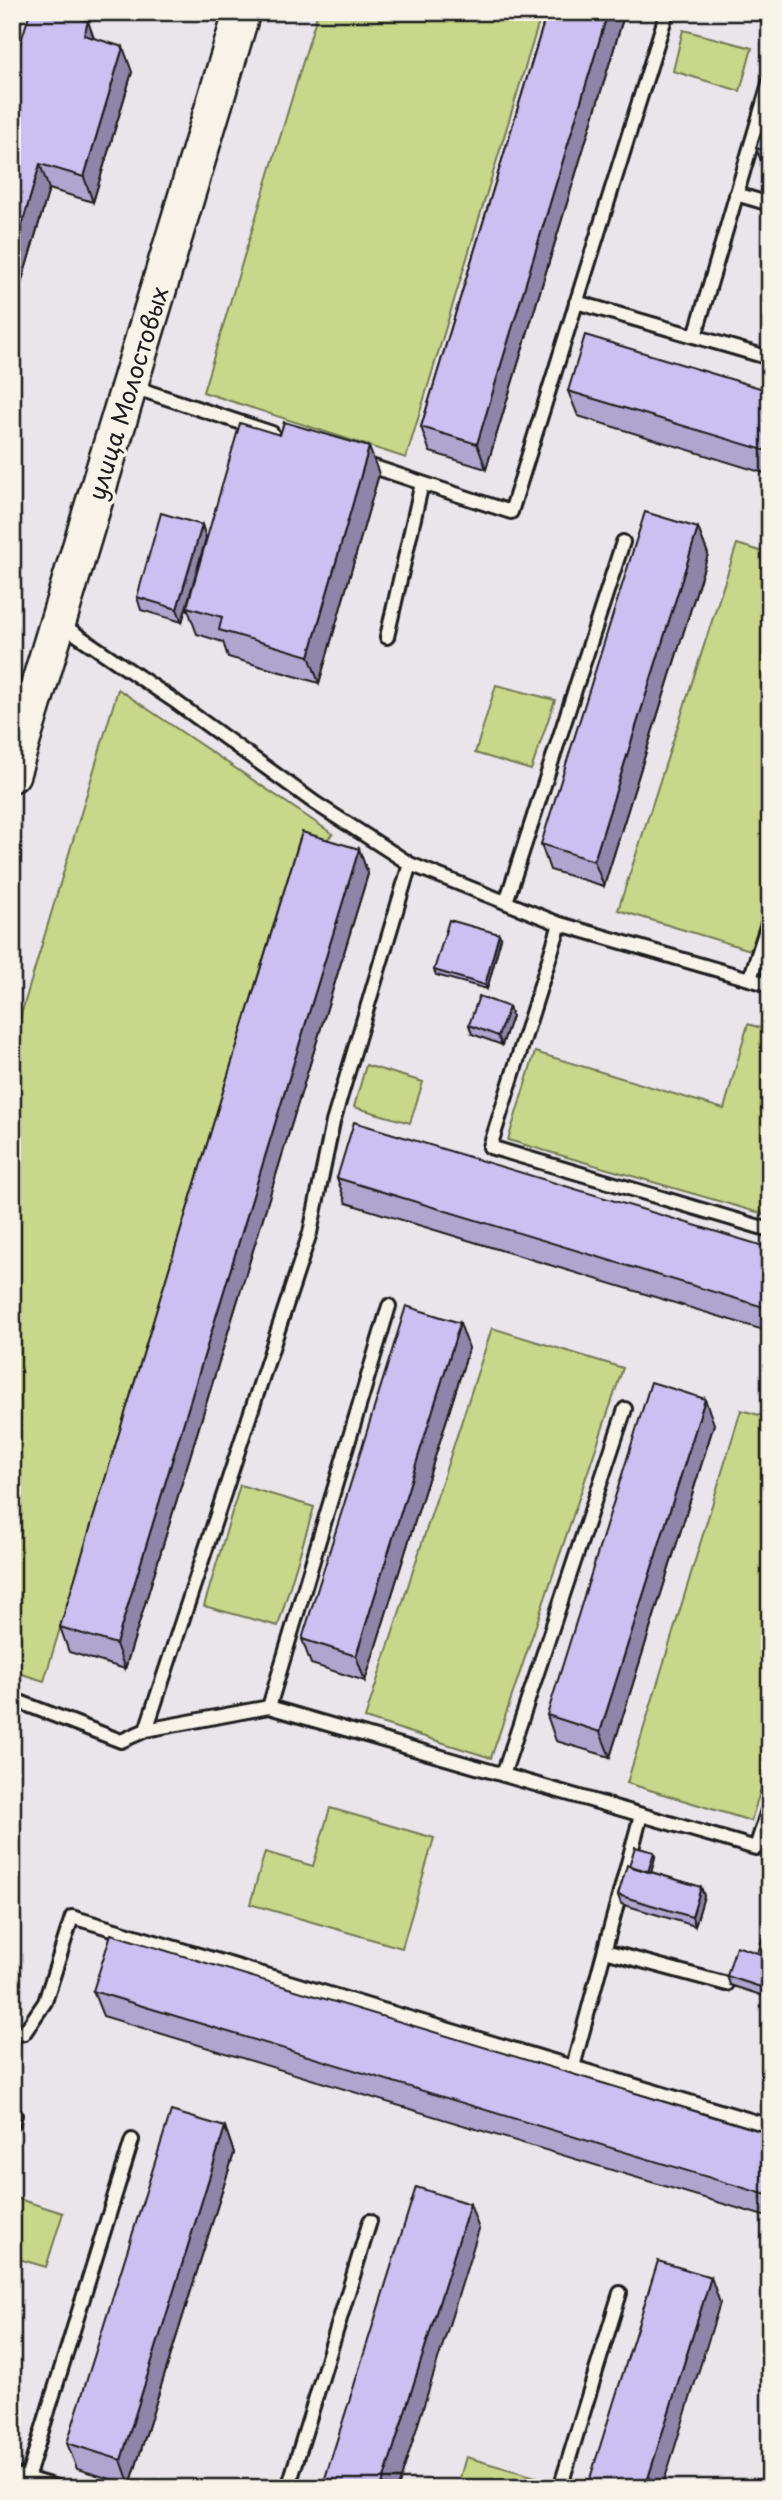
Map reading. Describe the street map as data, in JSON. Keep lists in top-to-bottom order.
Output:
{
  "streets": {
    "street": ["улица Молостовых"]
  }
}
